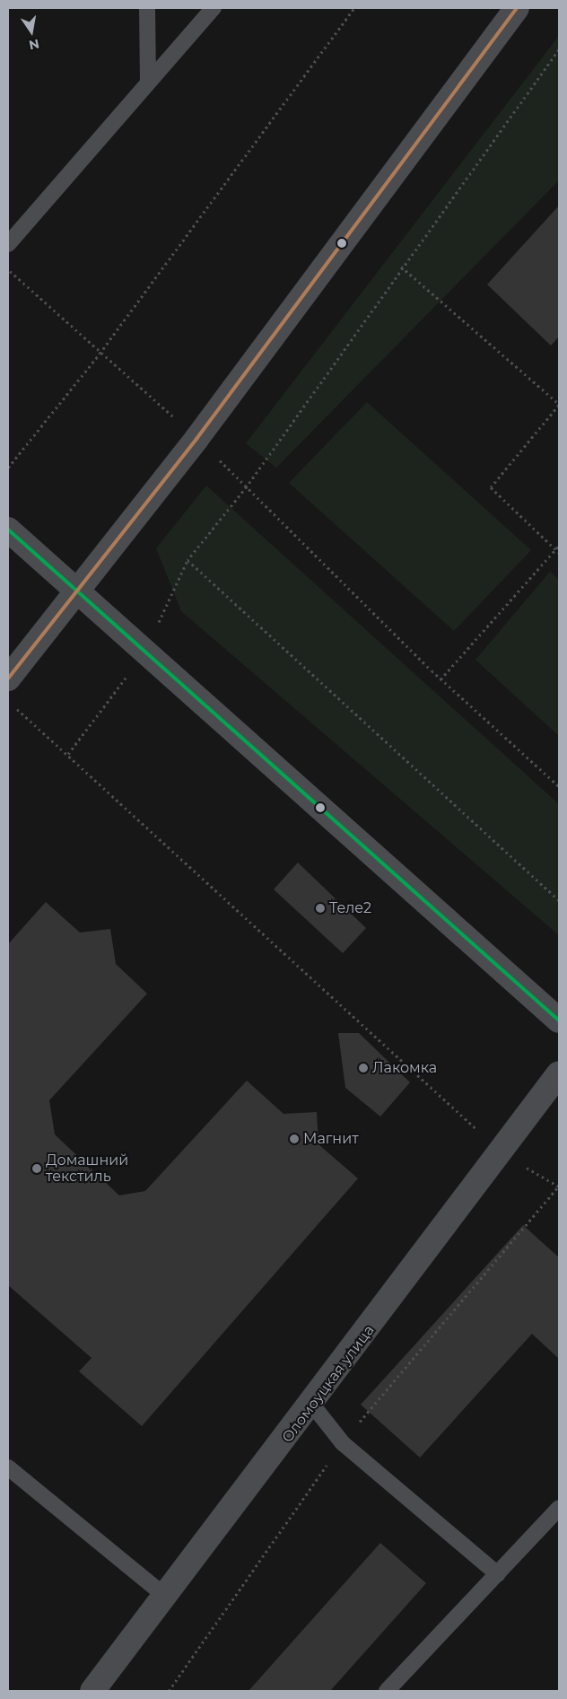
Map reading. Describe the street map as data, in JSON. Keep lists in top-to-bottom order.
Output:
{
  "streets": {
    "street": ["Оломоуцкая улица"]
  },
  "places": [
    "Теле2",
    "Лакомка",
    "Магнит",
    "Домашний текстиль"
  ],
  "north": "bottom"
}
